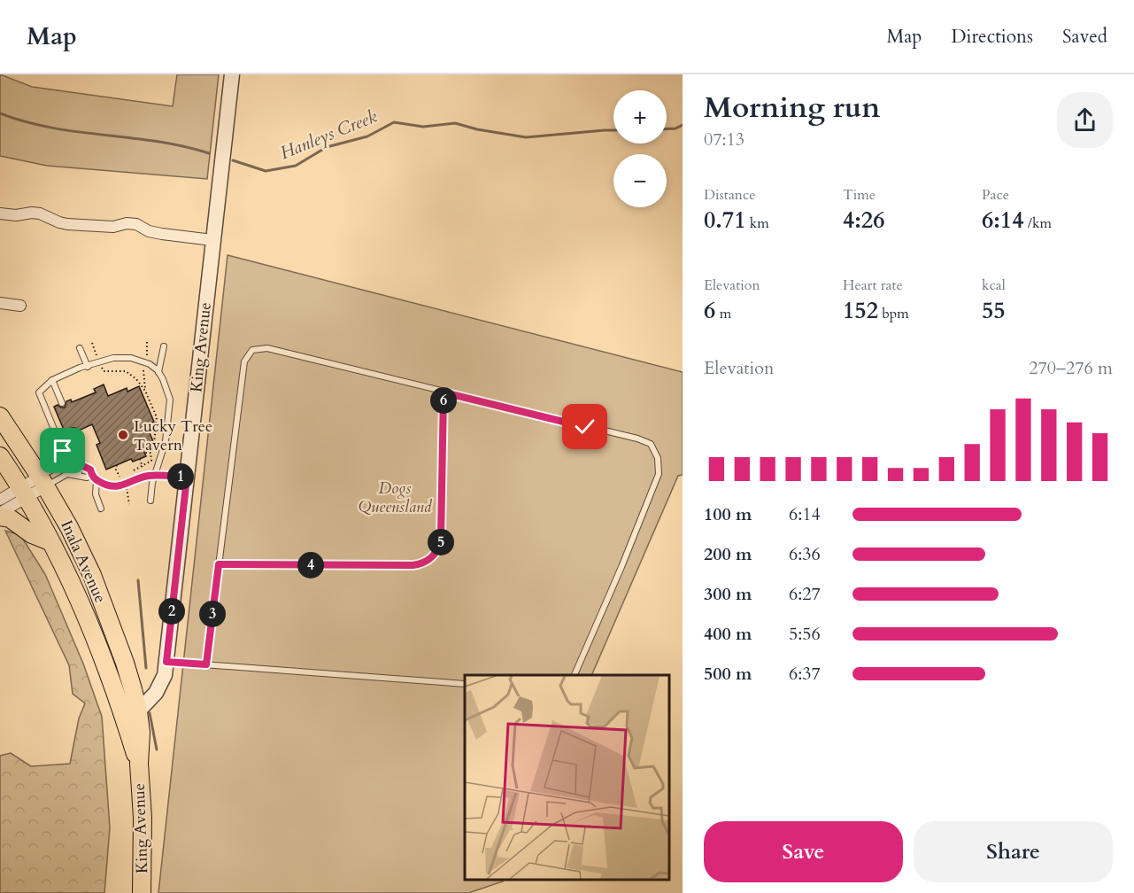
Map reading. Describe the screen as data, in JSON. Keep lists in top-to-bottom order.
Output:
{
  "streets": {
    "main road": ["King Avenue", "Inala Avenue"]
  },
  "crossings": [
    ["King Avenue", "Inala Avenue"]
  ],
  "water": ["Hanleys Creek"],
  "parks": ["Dogs Queensland"],
  "places": ["Lucky Tree Tavern"],
  "page": {
    "header": "Map",
    "nav": ["Map", "Directions", "Saved"],
    "heading": ["Morning run", "07:13"],
    "map_buttons": ["+", "−"],
    "stats": [
      ["Distance", "0.71 km"],
      ["Time", "4:26"],
      ["Pace", "6:14 /km"],
      ["Elevation", "6 m"],
      ["Heart rate", "152 bpm"],
      ["kcal", "55"]
    ],
    "chart": ["Elevation", "270–276 m"],
    "pins": [
      "6",
      "1",
      "5",
      "4",
      "2",
      "3"
    ],
    "list": [
      {
        "name": "100 m",
        "note": "6:14"
      },
      {
        "name": "200 m",
        "note": "6:36"
      },
      {
        "name": "300 m",
        "note": "6:27"
      },
      {
        "name": "400 m",
        "note": "5:56"
      },
      {
        "name": "500 m",
        "note": "6:37"
      }
    ],
    "buttons": ["Save", "Share"]
  }
}
